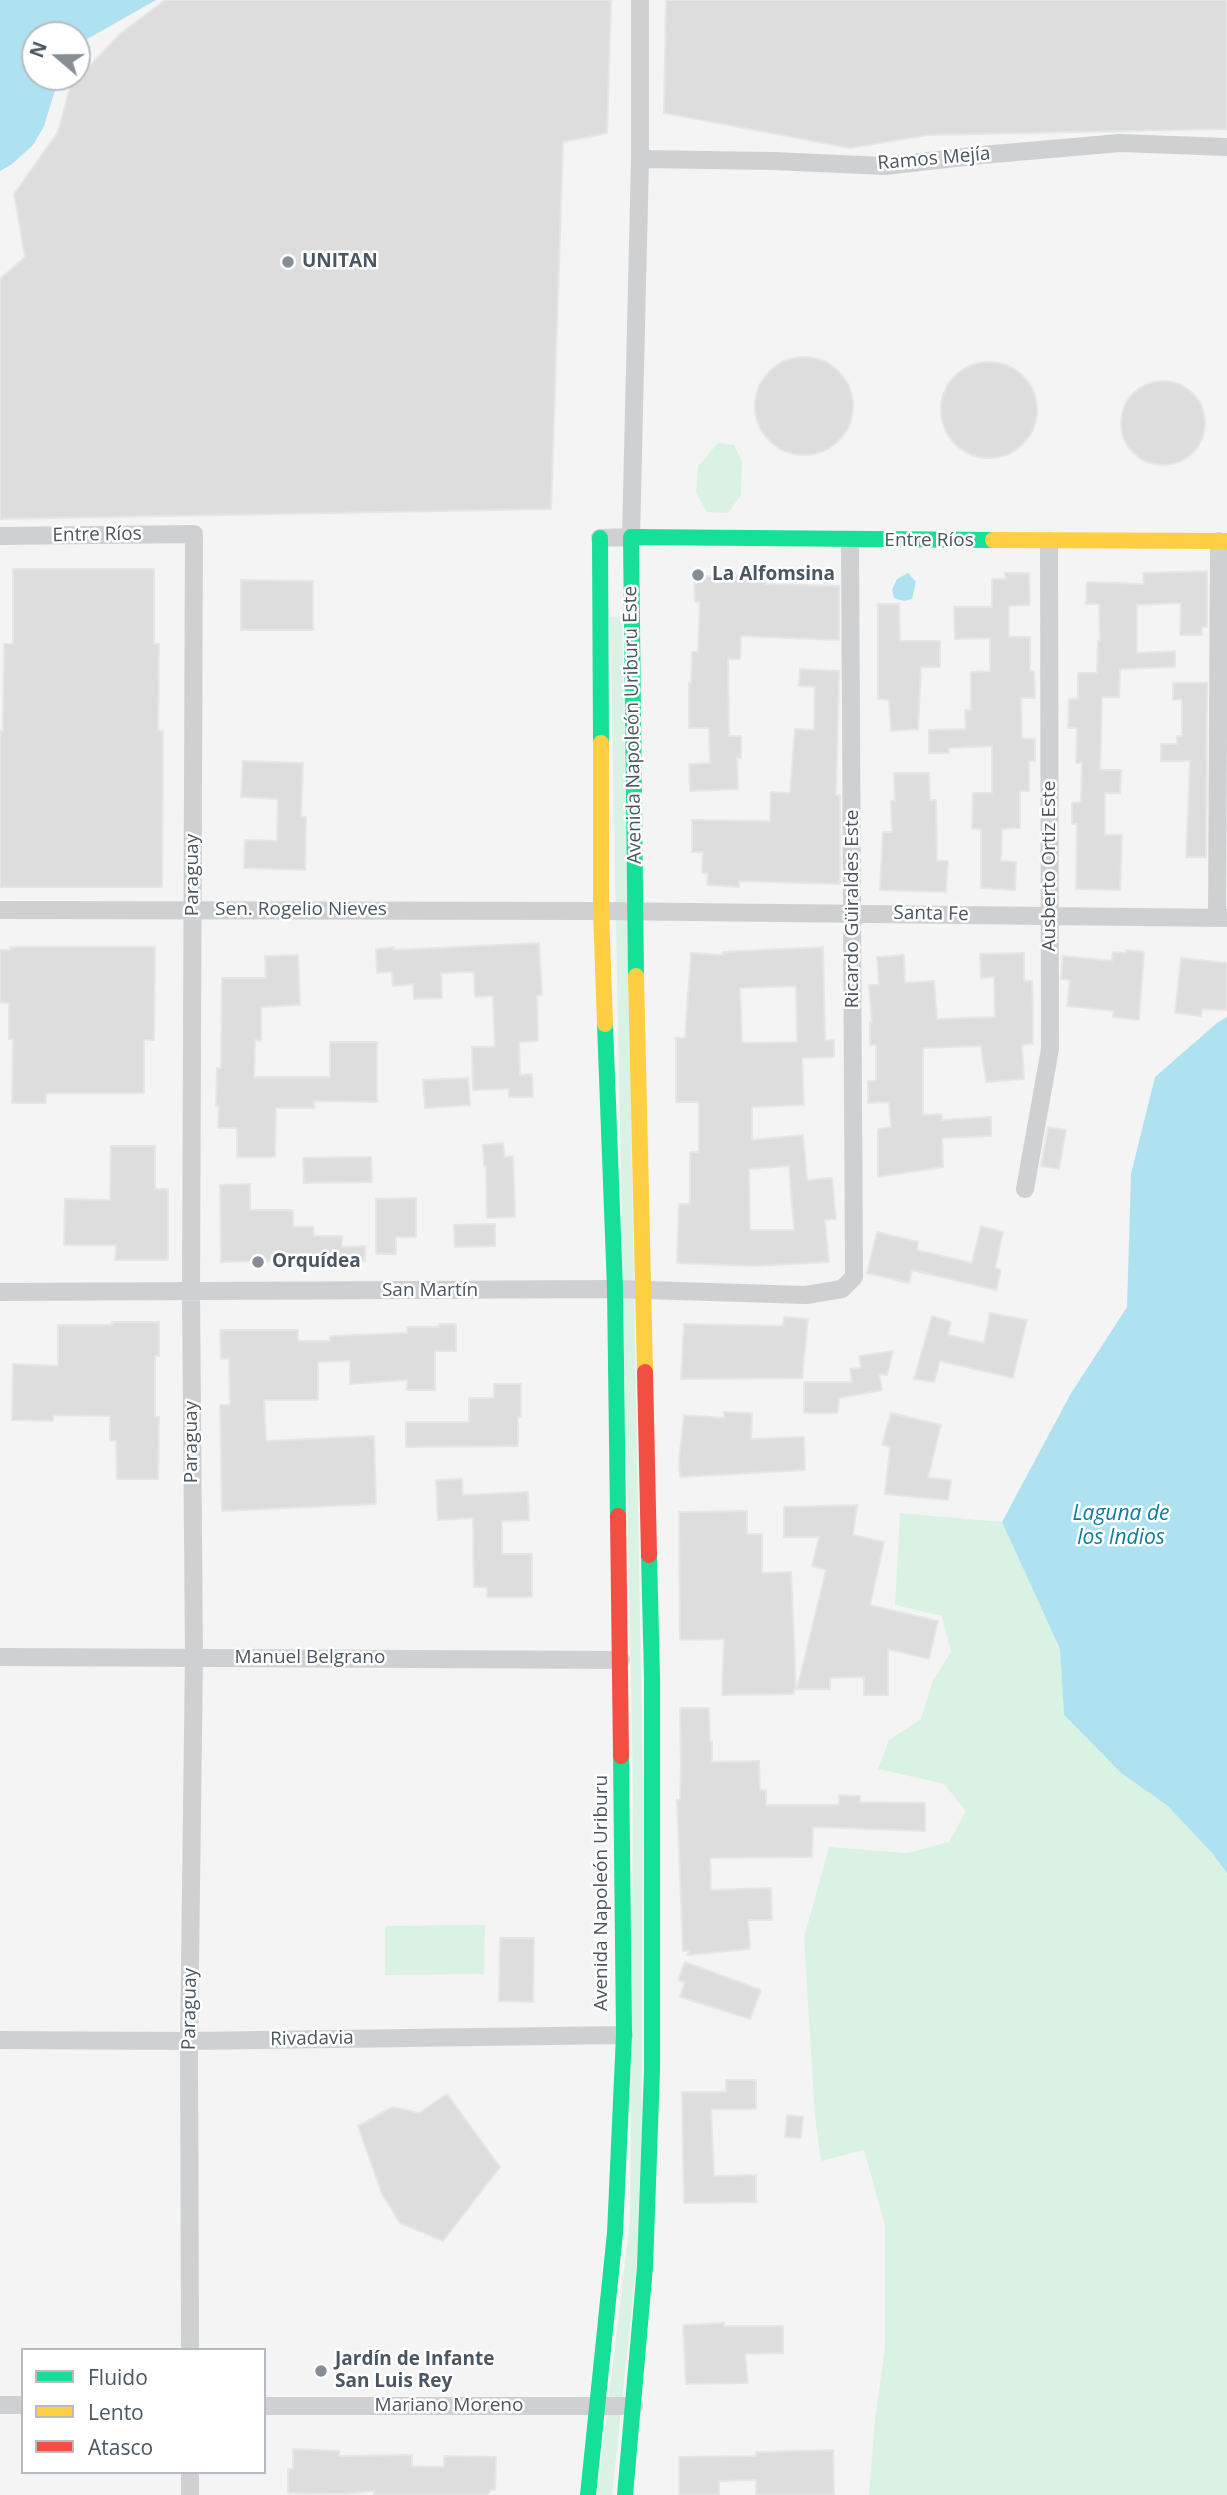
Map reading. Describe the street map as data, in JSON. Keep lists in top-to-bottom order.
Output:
{
  "streets": {
    "main road": ["Entre Ríos", "Avenida Napoleón Uriburu Este", "Avenida Napoleón Uriburu"],
    "street": [
      "Ramos Mejía",
      "Ausberto Ortiz Este",
      "Paraguay",
      "Ricardo Güiraldes Este",
      "Sen. Rogelio Nieves",
      "Santa Fe",
      "San Martín",
      "Manuel Belgrano",
      "Rivadavia",
      "Mariano Moreno"
    ]
  },
  "crossings": [
    ["Ramos Mejía", "Avenida Napoleón Uriburu Este"],
    ["Entre Ríos", "Avenida Napoleón Uriburu Este"],
    ["Entre Ríos", "Ausberto Ortiz Este"],
    ["Entre Ríos", "Paraguay"],
    ["Entre Ríos", "Ricardo Güiraldes Este"],
    ["Avenida Napoleón Uriburu Este", "Sen. Rogelio Nieves"],
    ["Avenida Napoleón Uriburu Este", "Santa Fe"],
    ["Avenida Napoleón Uriburu Este", "San Martín"],
    ["Avenida Napoleón Uriburu Este", "Avenida Napoleón Uriburu"],
    ["Ausberto Ortiz Este", "Santa Fe"],
    ["Paraguay", "Sen. Rogelio Nieves"],
    ["Paraguay", "San Martín"],
    ["Paraguay", "Manuel Belgrano"],
    ["Paraguay", "Rivadavia"],
    ["Ricardo Güiraldes Este", "Santa Fe"],
    ["Ricardo Güiraldes Este", "San Martín"],
    ["Sen. Rogelio Nieves", "Santa Fe"],
    ["San Martín", "Avenida Napoleón Uriburu"],
    ["Manuel Belgrano", "Avenida Napoleón Uriburu"],
    ["Avenida Napoleón Uriburu", "Rivadavia"],
    ["Avenida Napoleón Uriburu", "Mariano Moreno"]
  ],
  "water": ["Laguna de los Indios"],
  "places": [
    "UNITAN",
    "La Alfomsina",
    "Orquídea",
    "Jardín de Infante San Luis Rey"
  ],
  "legend": ["Fluido", "Lento", "Atasco"],
  "north": "left"
}
